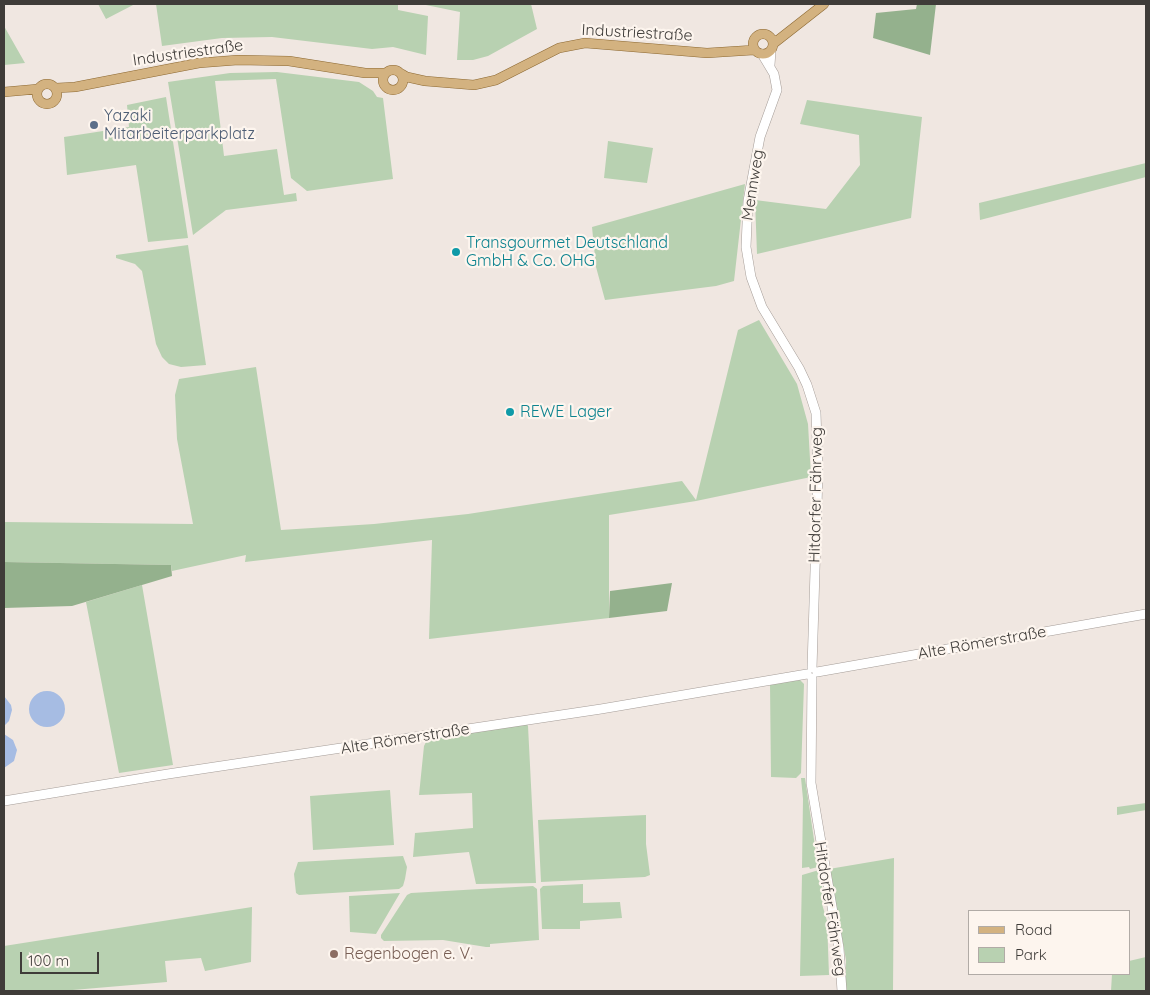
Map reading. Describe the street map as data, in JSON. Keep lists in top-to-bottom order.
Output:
{
  "streets": {
    "main road": ["Industriestraße"],
    "street": ["Mennweg", "Hitdorfer Fährweg", "Alte Römerstraße"]
  },
  "crossings": [
    ["Industriestraße", "Mennweg"],
    ["Mennweg", "Hitdorfer Fährweg"],
    ["Hitdorfer Fährweg", "Alte Römerstraße"]
  ],
  "places": [
    "Yazaki Mitarbeiterparkplatz",
    "Transgourmet Deutschland GmbH & Co. OHG",
    "REWE Lager",
    "Regenbogen e. V."
  ],
  "legend": ["Road", "Park"],
  "scale_bar": "100 m"
}
